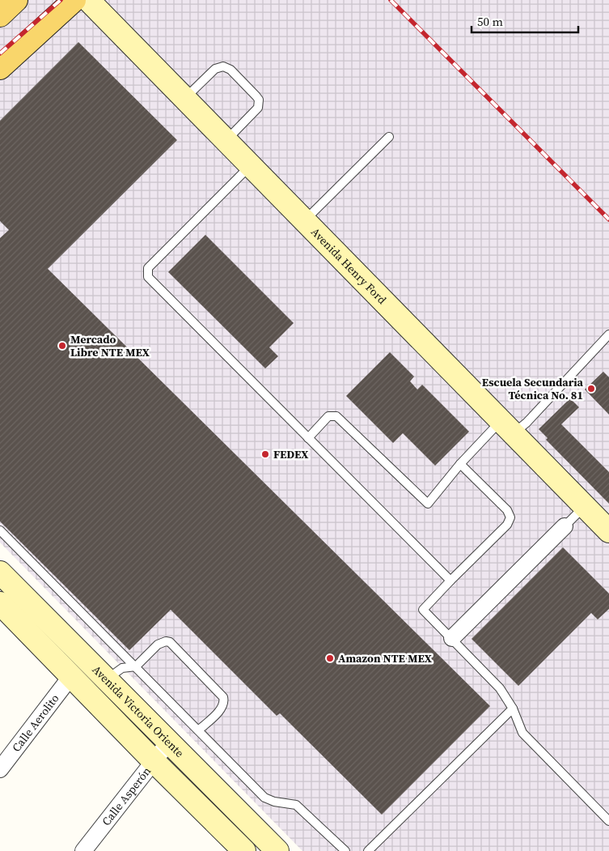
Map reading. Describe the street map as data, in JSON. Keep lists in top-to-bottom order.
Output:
{
  "streets": {
    "street": [
      "Avenida Henry Ford",
      "Avenida Victoria Oriente",
      "Calle Aerolito",
      "Calle Asperón"
    ]
  },
  "crossings": [
    ["Avenida Victoria Oriente", "Calle Asperón"]
  ],
  "places": [
    "Mercado Libre NTE MEX",
    "Escuela Secundaria Técnica No. 81",
    "FEDEX",
    "Amazon NTE MEX"
  ],
  "scale_bar": "50 m"
}
